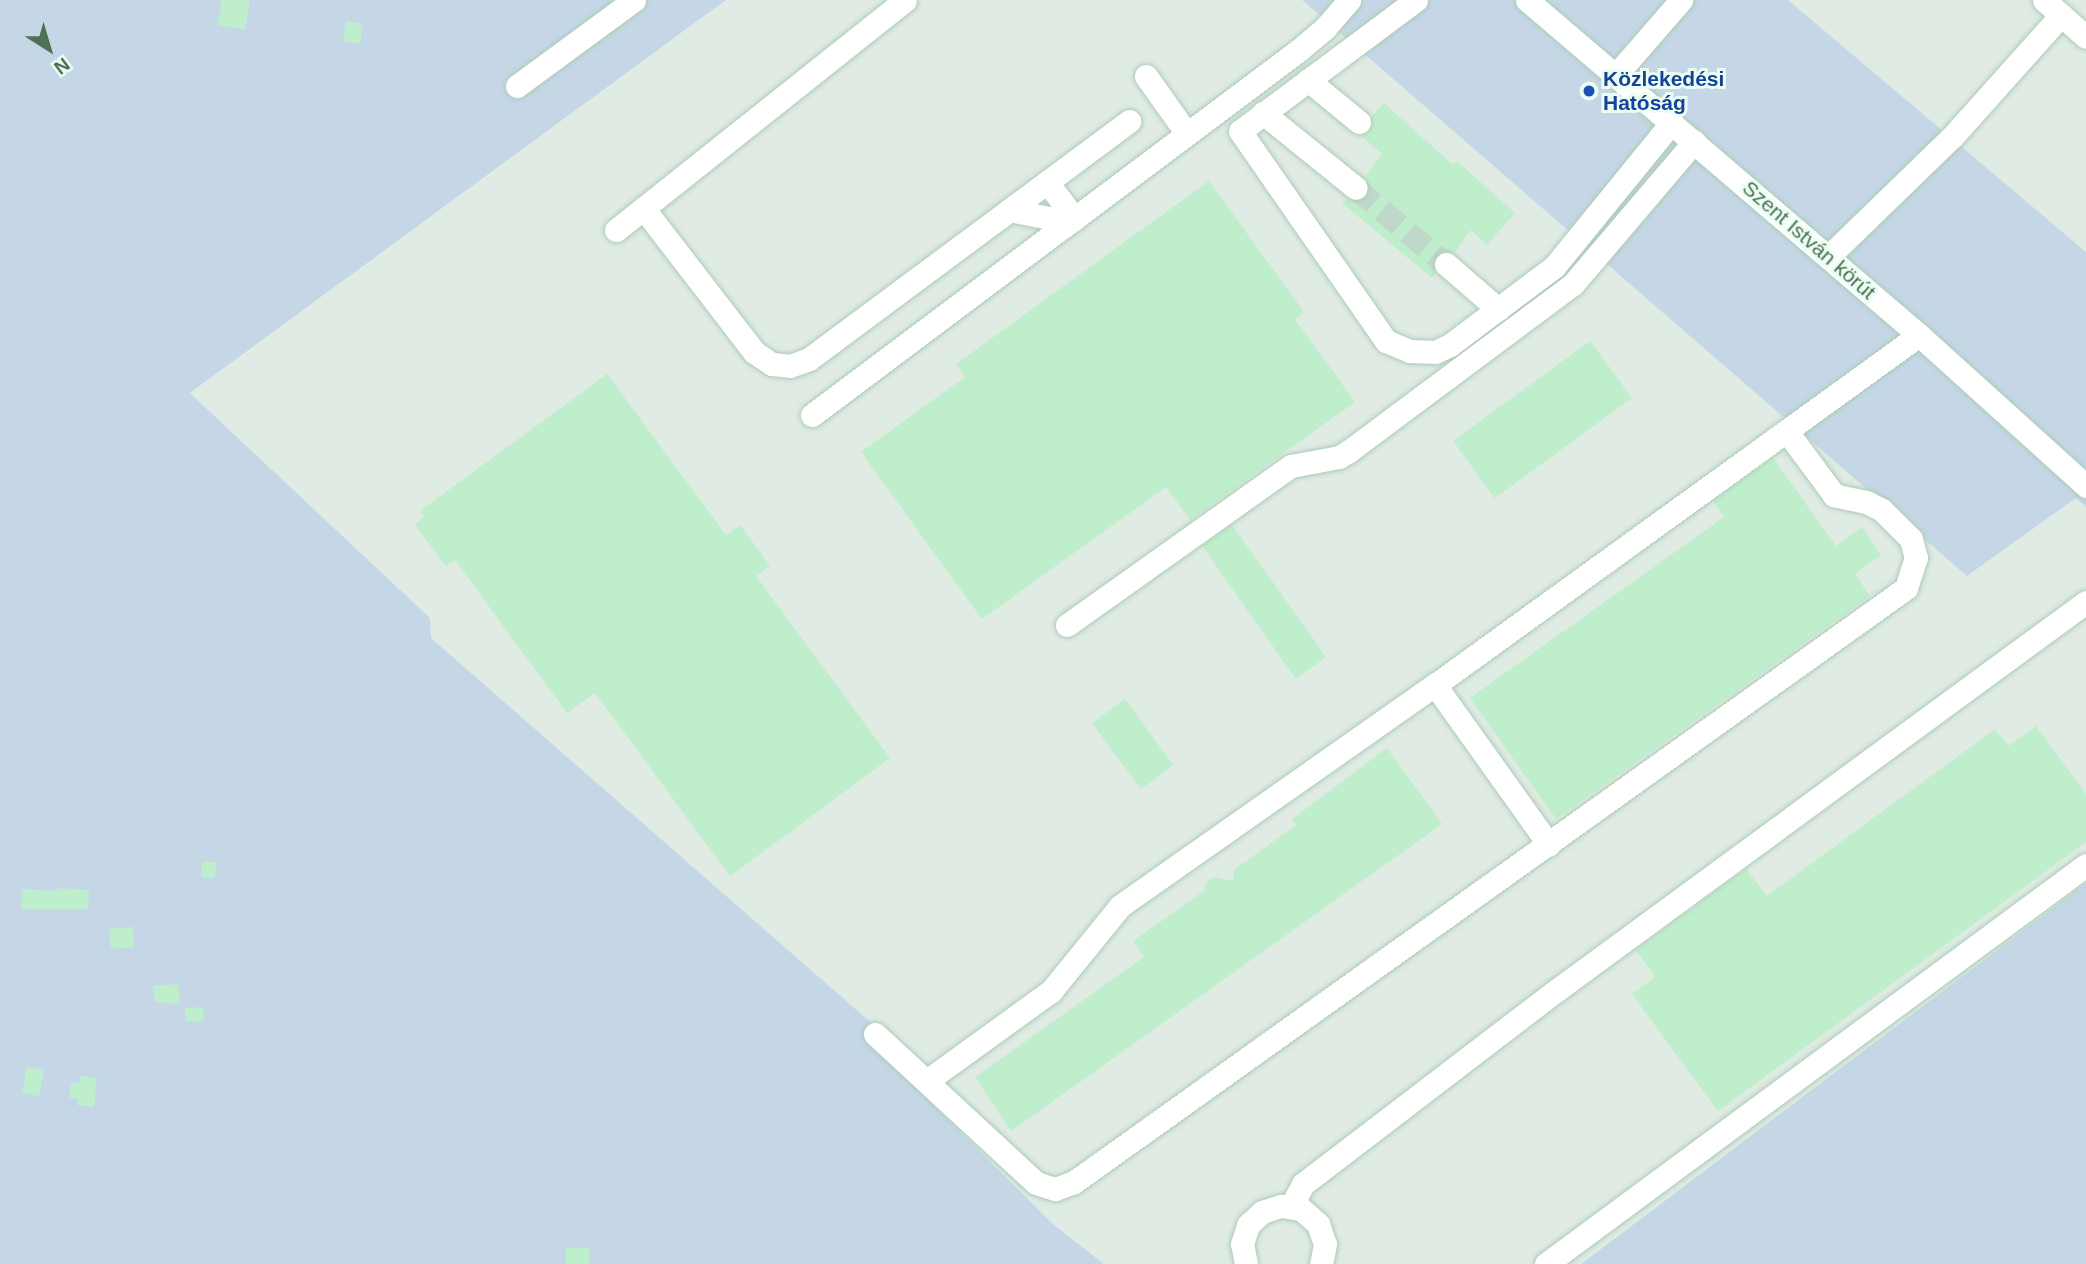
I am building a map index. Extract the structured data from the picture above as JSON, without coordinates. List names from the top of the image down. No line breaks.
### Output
{"streets":{"street":["Szent István körút"]},"places":["Közlekedési Hatóság"],"north":"bottom right"}
